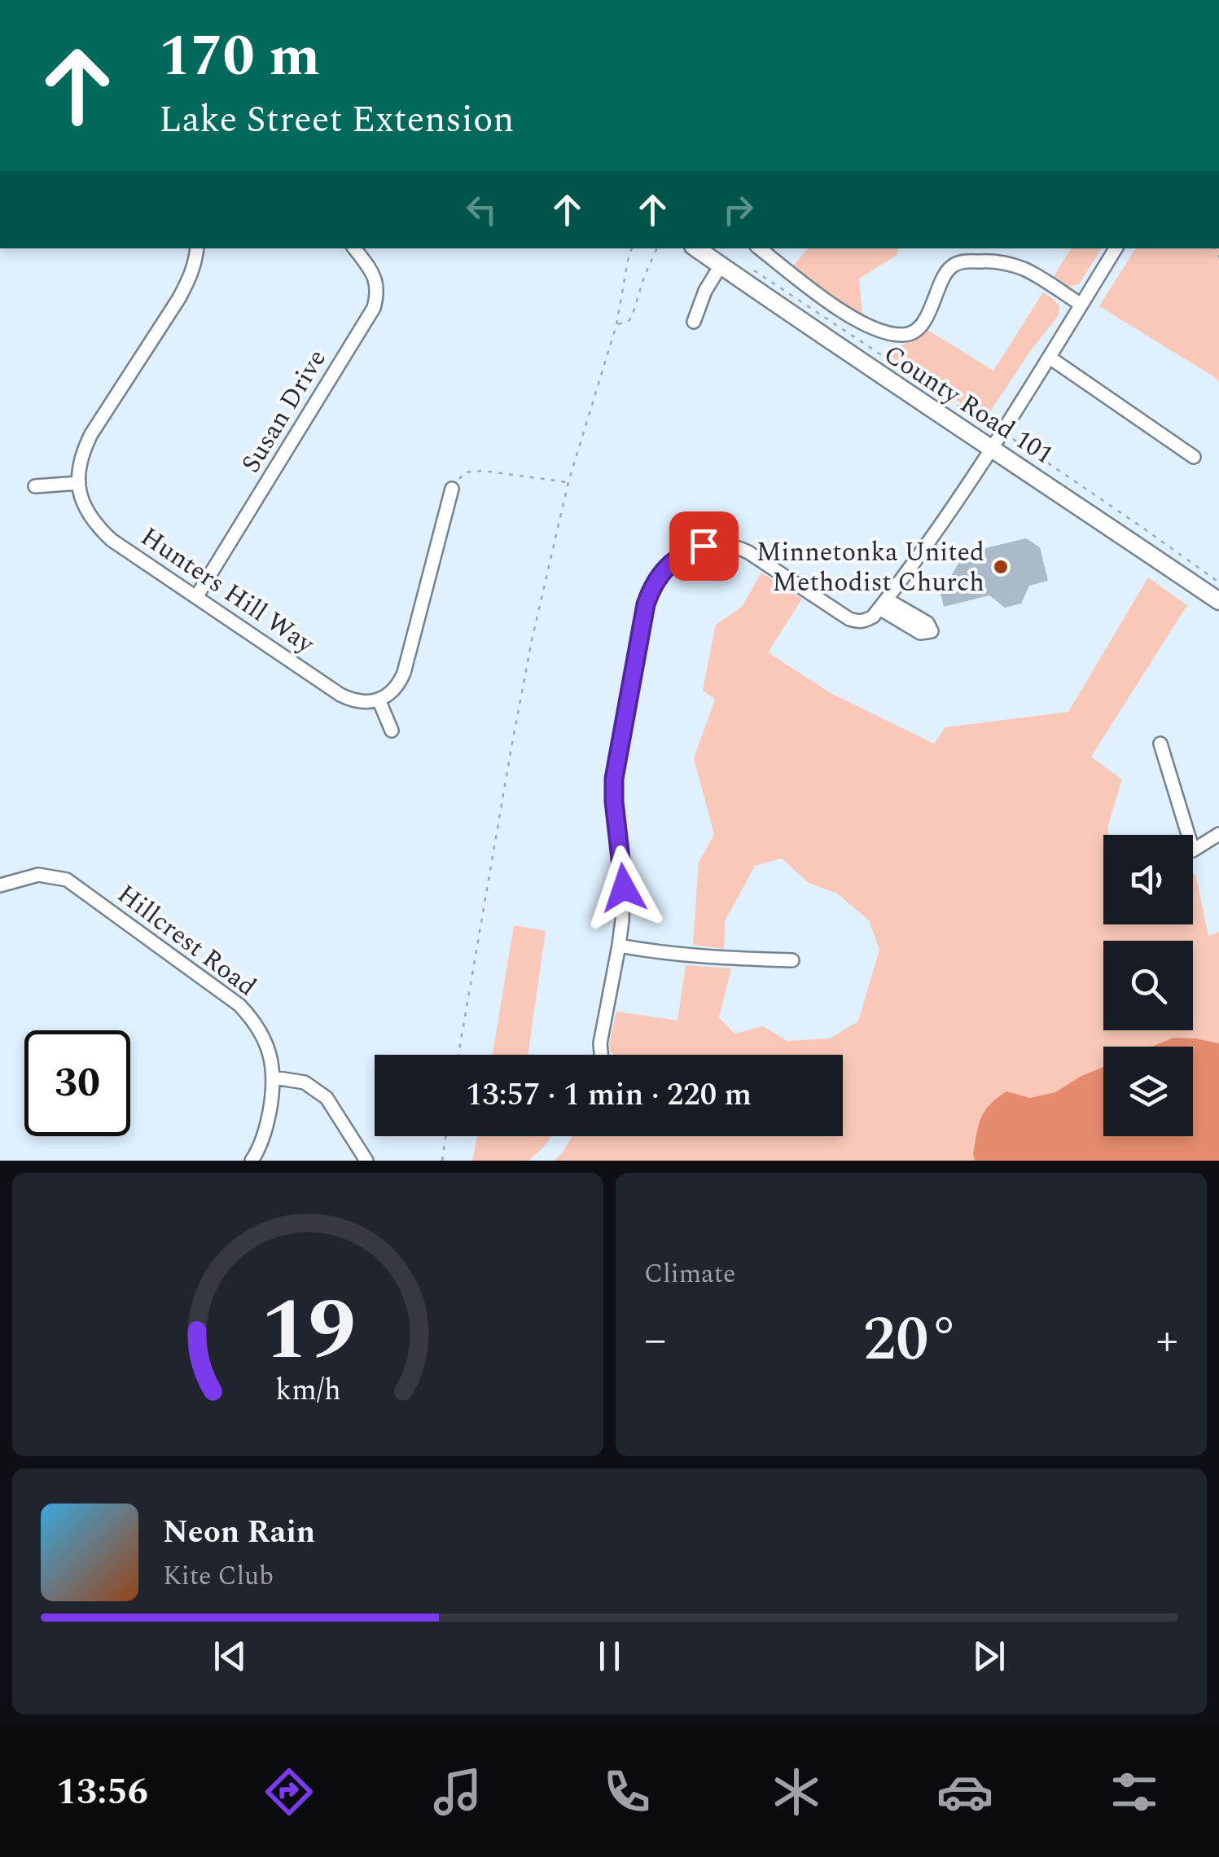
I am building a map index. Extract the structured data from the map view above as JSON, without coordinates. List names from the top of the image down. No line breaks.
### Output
{"streets":{"main road":["County Road 101"],"street":["Susan Drive","Hunters Hill Way","Hillcrest Road"]},"crossings":[["Susan Drive","Hunters Hill Way"]],"places":["Minnetonka United Methodist Church"],"page":{"turn":["170 m","Lake Street Extension"],"limit":"30","trip":"13:57 · 1 min · 220 m","tile":"Climate","heat":["−","20°","+"],"song":["Neon Rain","Kite Club"],"tabs":"13:56","gauge":["19","km/h"]}}
